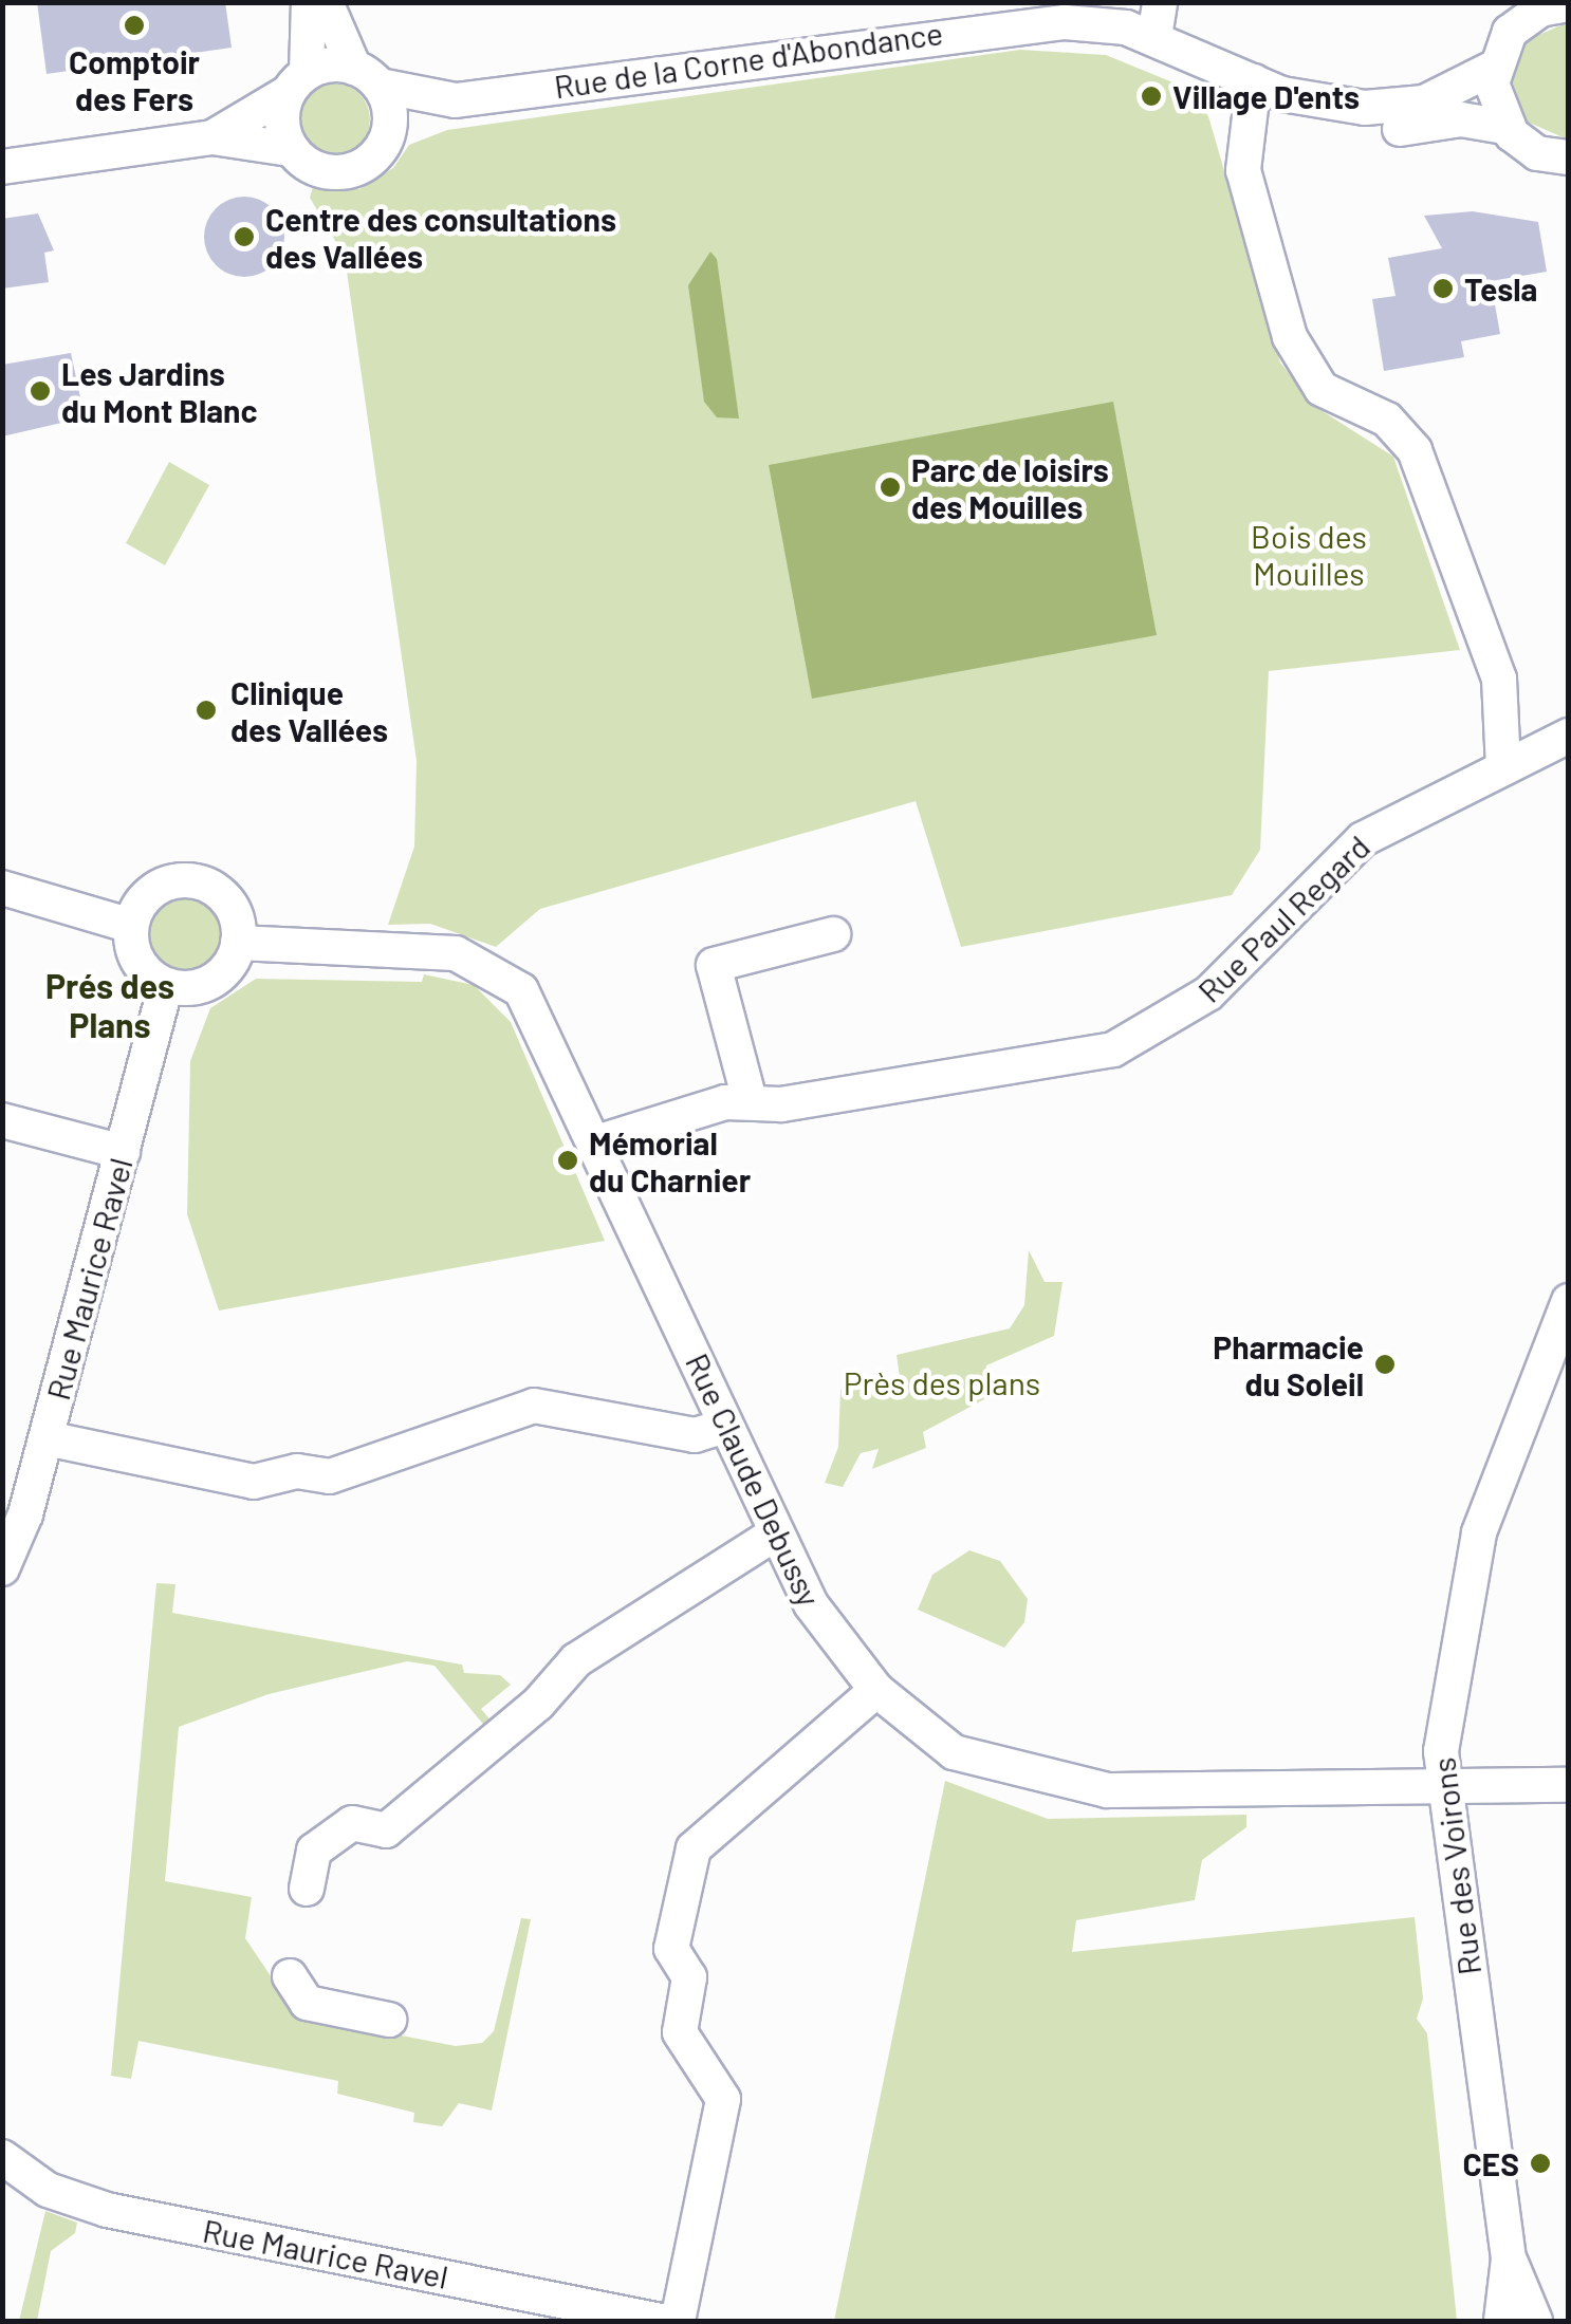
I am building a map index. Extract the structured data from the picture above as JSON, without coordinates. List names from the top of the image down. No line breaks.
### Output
{"streets":{"street":["Rue de la Corne d'Abondance","Rue Paul Regard","Rue Maurice Ravel","Rue Claude Debussy","Rue des Voirons"]},"crossings":[["Rue Paul Regard","Rue Claude Debussy"],["Rue Maurice Ravel","Rue Claude Debussy"],["Rue Claude Debussy","Rue des Voirons"]],"districts":["Prés des Plans"],"parks":["Bois des Mouilles","Près des plans"],"places":["Comptoir des Fers","Village D'ents","Centre des consultations des Vallées","Tesla","Les Jardins du Mont Blanc","Parc de loisirs des Mouilles","Clinique des Vallées","Mémorial du Charnier","Pharmacie du Soleil","CES"]}
